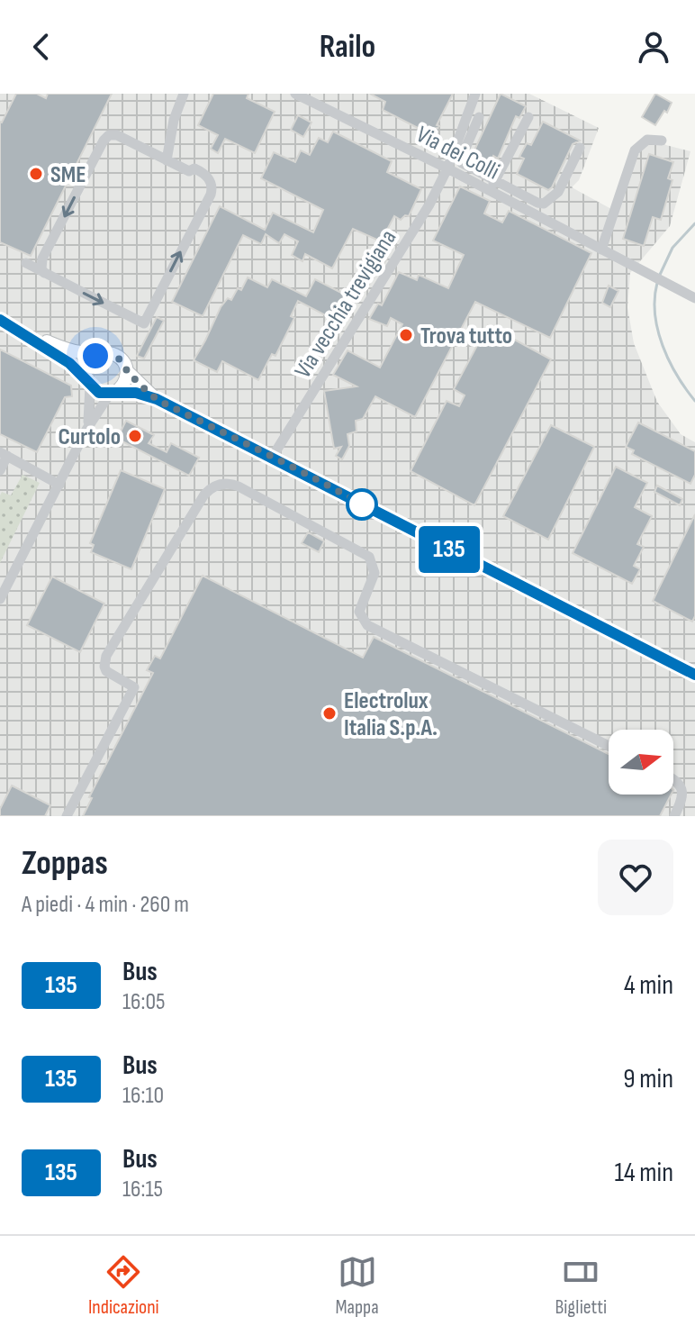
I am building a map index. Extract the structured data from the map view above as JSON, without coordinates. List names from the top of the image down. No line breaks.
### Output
{"streets":{"street":["Via dei Colli","Via vecchia trevigiana"]},"crossings":[["Via dei Colli","Via vecchia trevigiana"]],"places":["SME","Trova tutto","Curtolo","Electrolux Italia S.p.A."],"lines":["bus line 135"],"north":"right","page":{"header":"Railo","on_map":"135","heading":["Zoppas","A piedi · 4 min · 260 m"],"list":[{"mark":"135","name":"Bus","note":"16:05","value":"4 min"},{"mark":"135","name":"Bus","note":"16:10","value":"9 min"},{"mark":"135","name":"Bus","note":"16:15","value":"14 min"}],"tabs":["Indicazioni","Mappa","Biglietti"]}}
